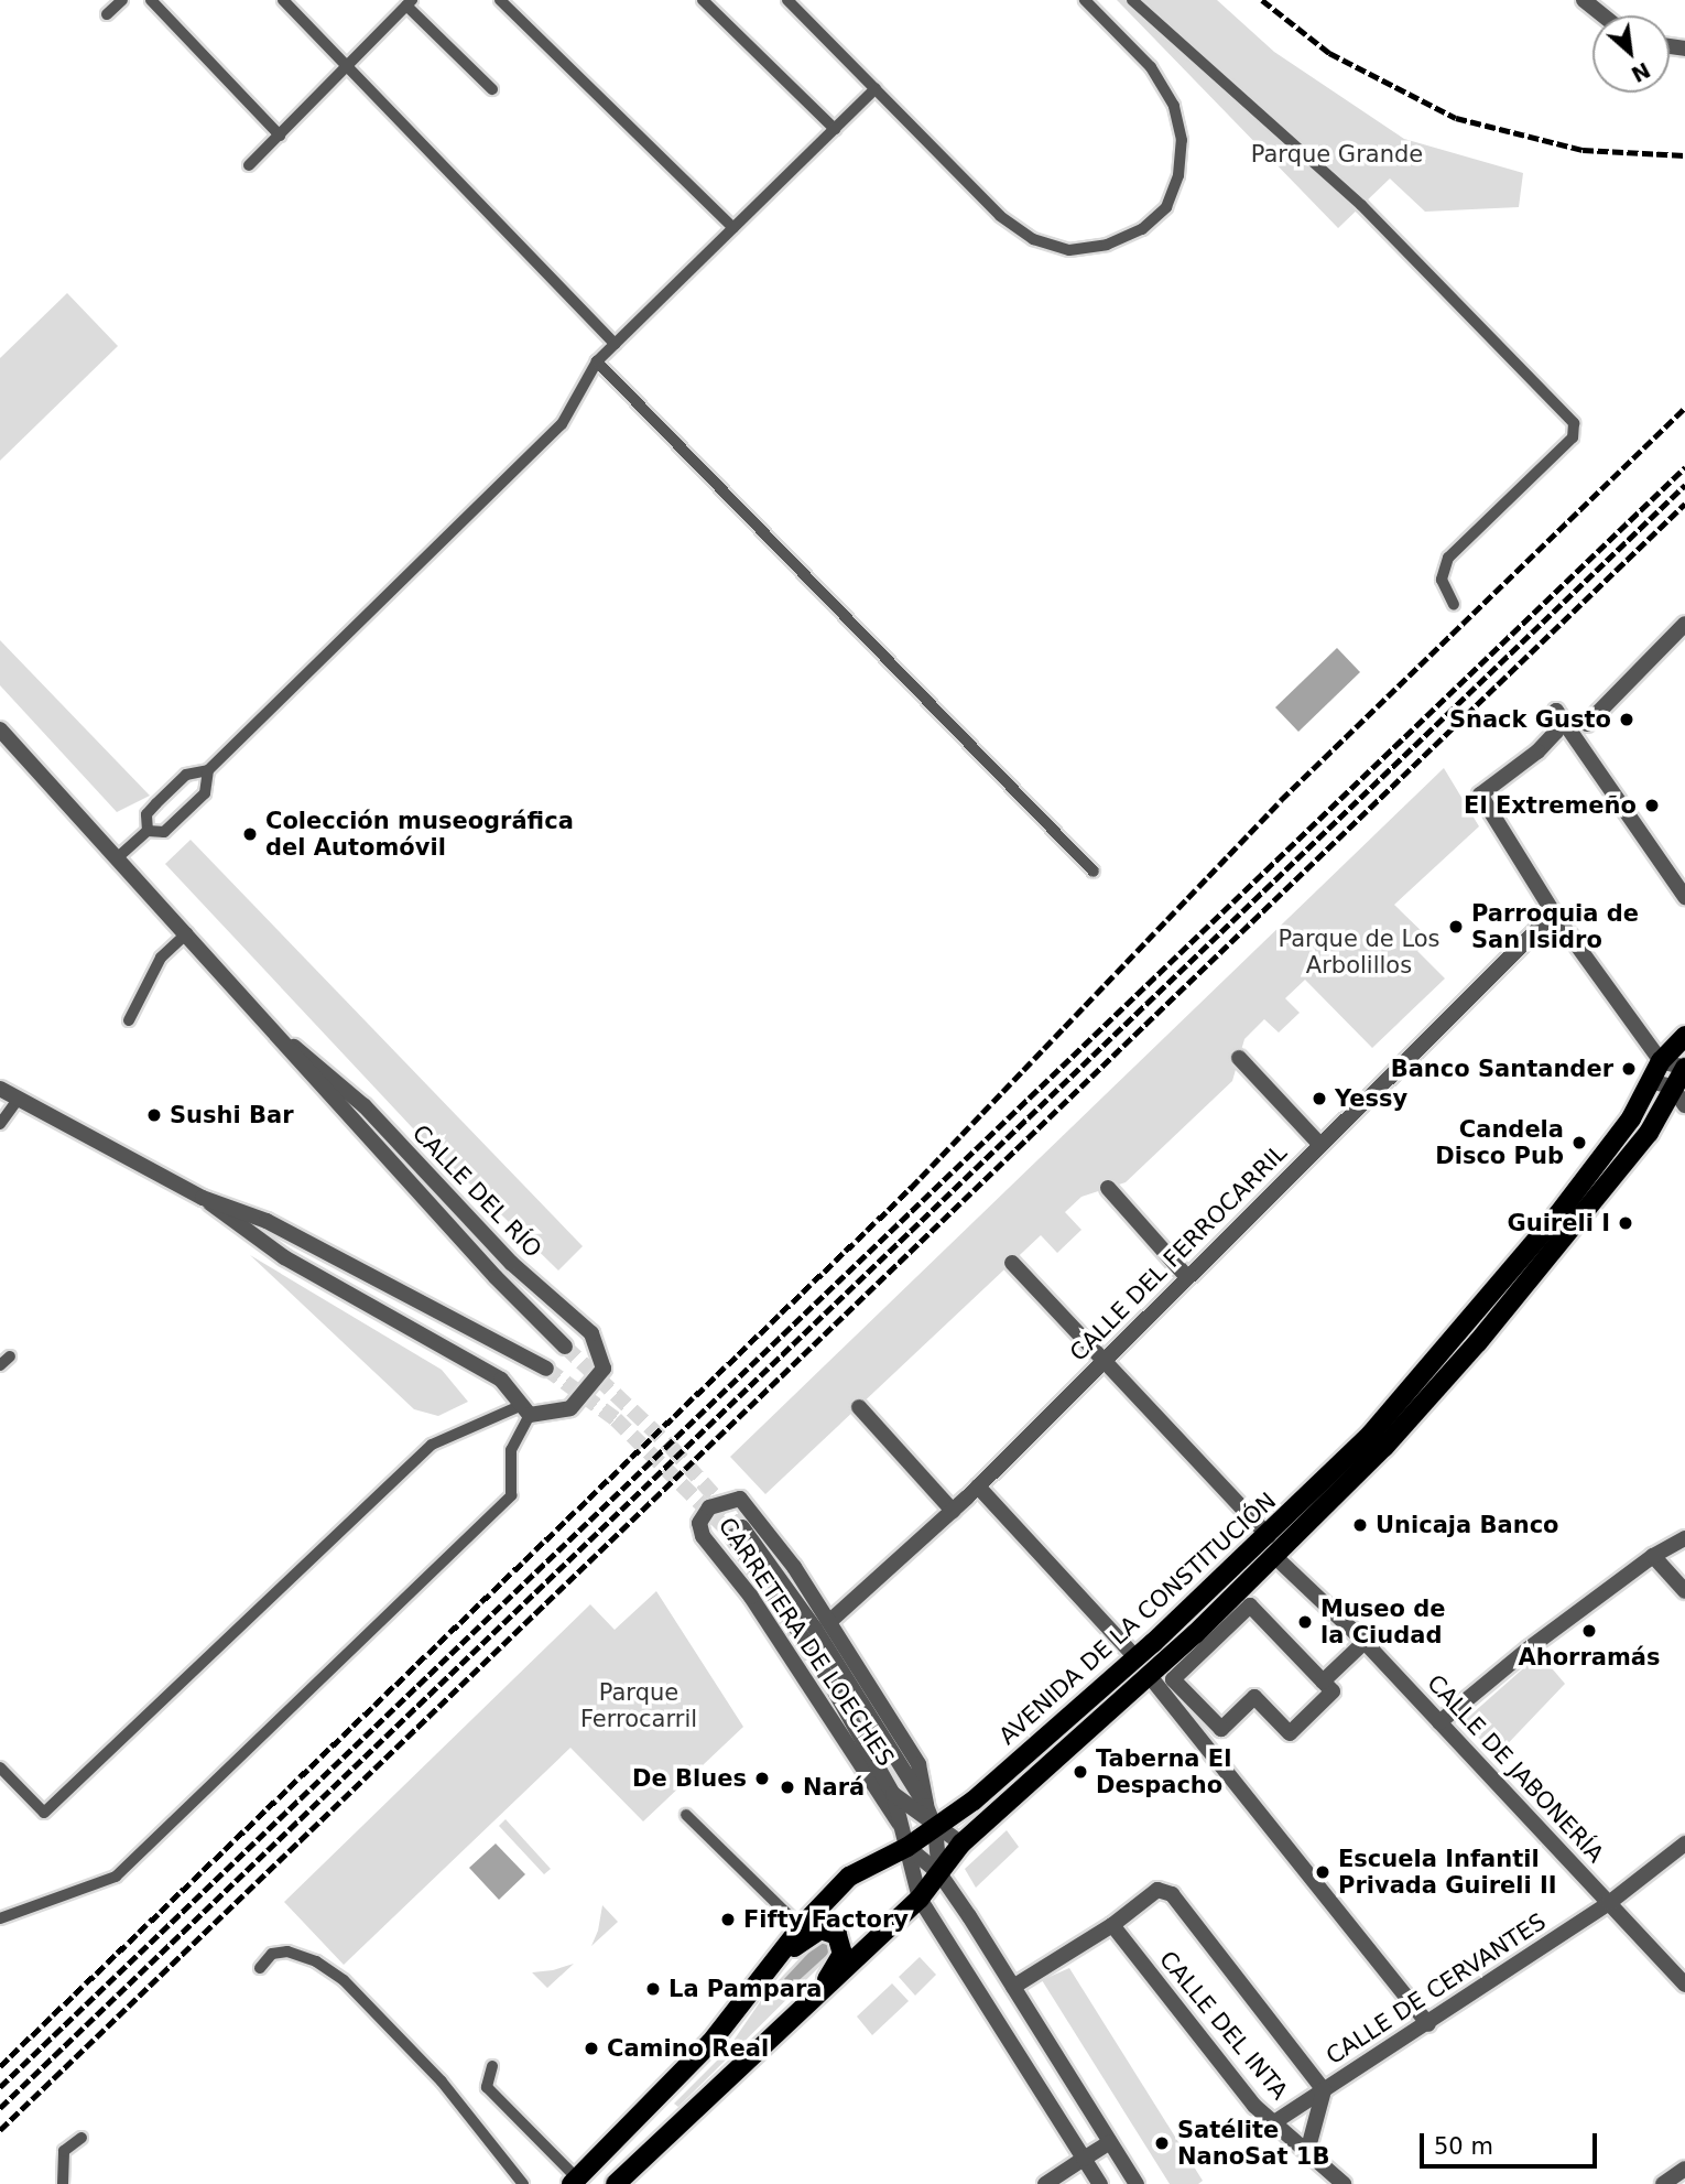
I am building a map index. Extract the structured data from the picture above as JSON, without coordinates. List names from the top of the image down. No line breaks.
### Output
{"streets":{"main road":["AVENIDA DE LA CONSTITUCIÓN"],"street":["CALLE DEL RÍO","CALLE DEL FERROCARRIL","CARRETERA DE LOECHES","CALLE DE JABONERÍA","CALLE DE CERVANTES","CALLE DEL INTA"]},"crossings":[["CALLE DEL FERROCARRIL","CARRETERA DE LOECHES"],["AVENIDA DE LA CONSTITUCIÓN","CARRETERA DE LOECHES"],["AVENIDA DE LA CONSTITUCIÓN","CALLE DE JABONERÍA"],["CALLE DE JABONERÍA","CALLE DE CERVANTES"],["CALLE DE CERVANTES","CALLE DEL INTA"]],"parks":["Parque Grande","Parque de Los Arbolillos","Parque Ferrocarril"],"places":["Snack Gusto","El Extremeño","Colección museográfica del Automóvil","Parroquia de San Isidro","Banco Santander","Yessy","Sushi Bar","Candela Disco Pub","Guireli I","Unicaja Banco","Museo de la Ciudad","Ahorramás","Taberna El Despacho","De Blues","Nará","Escuela Infantil Privada Guireli II","Fifty Factory","La Pampara","Camino Real","Satélite NanoSat 1B"],"scale_bar":"50 m","north":"bottom right"}
